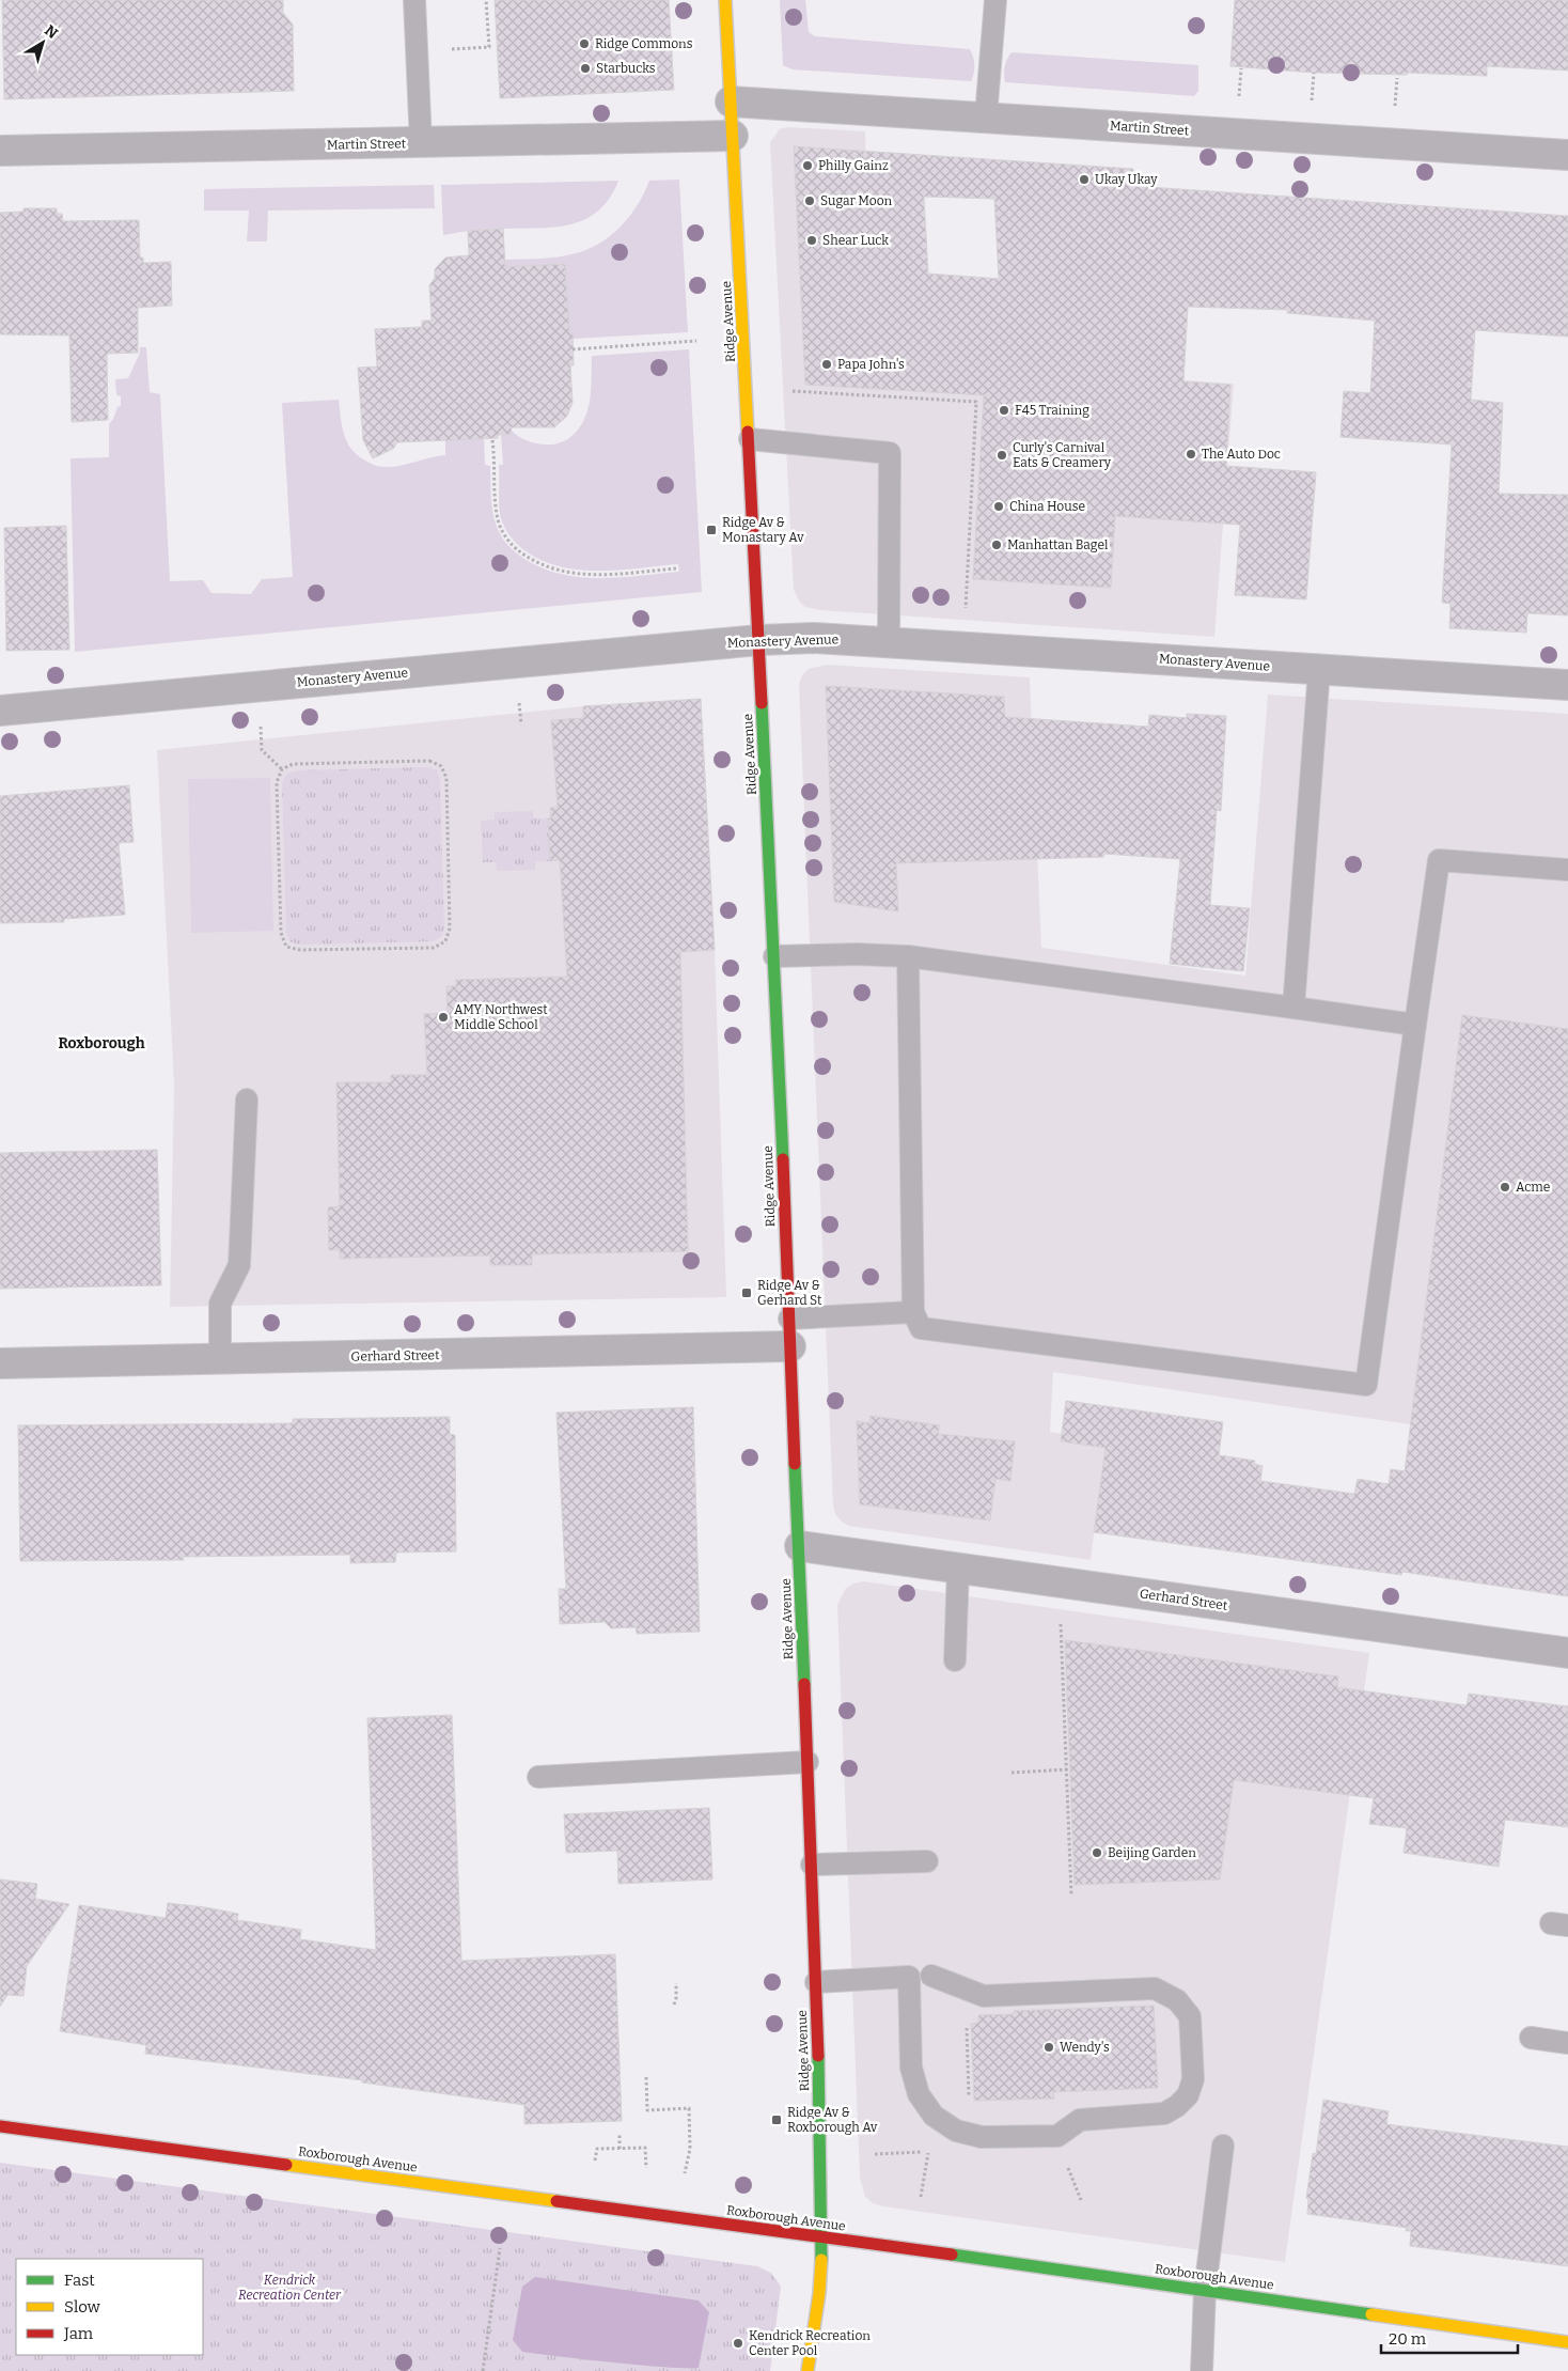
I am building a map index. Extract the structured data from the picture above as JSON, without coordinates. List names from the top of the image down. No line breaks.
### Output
{"streets":{"main road":["Ridge Avenue","Roxborough Avenue"],"street":["Martin Street","Monastery Avenue","Gerhard Street"]},"crossings":[["Martin Street","Ridge Avenue"],["Ridge Avenue","Monastery Avenue"],["Ridge Avenue","Gerhard Street"],["Ridge Avenue","Roxborough Avenue"]],"districts":["Roxborough"],"parks":["Kendrick Recreation Center"],"places":{"other":["Ridge Commons","Starbucks","Philly Gainz","Ukay Ukay","Sugar Moon","Shear Luck","Papa John's","F45 Training","The Auto Doc","Curly's Carnival Eats & Creamery","China House","Manhattan Bagel","AMY Northwest Middle School","Acme","Beijing Garden","Wendy's","Kendrick Recreation Center Pool"],"transit":["Ridge Av & Monastary Av","Ridge Av & Gerhard St","Ridge Av & Roxborough Av"]},"legend":["Fast","Slow","Jam"],"scale_bar":"20 m","north":"top right"}
